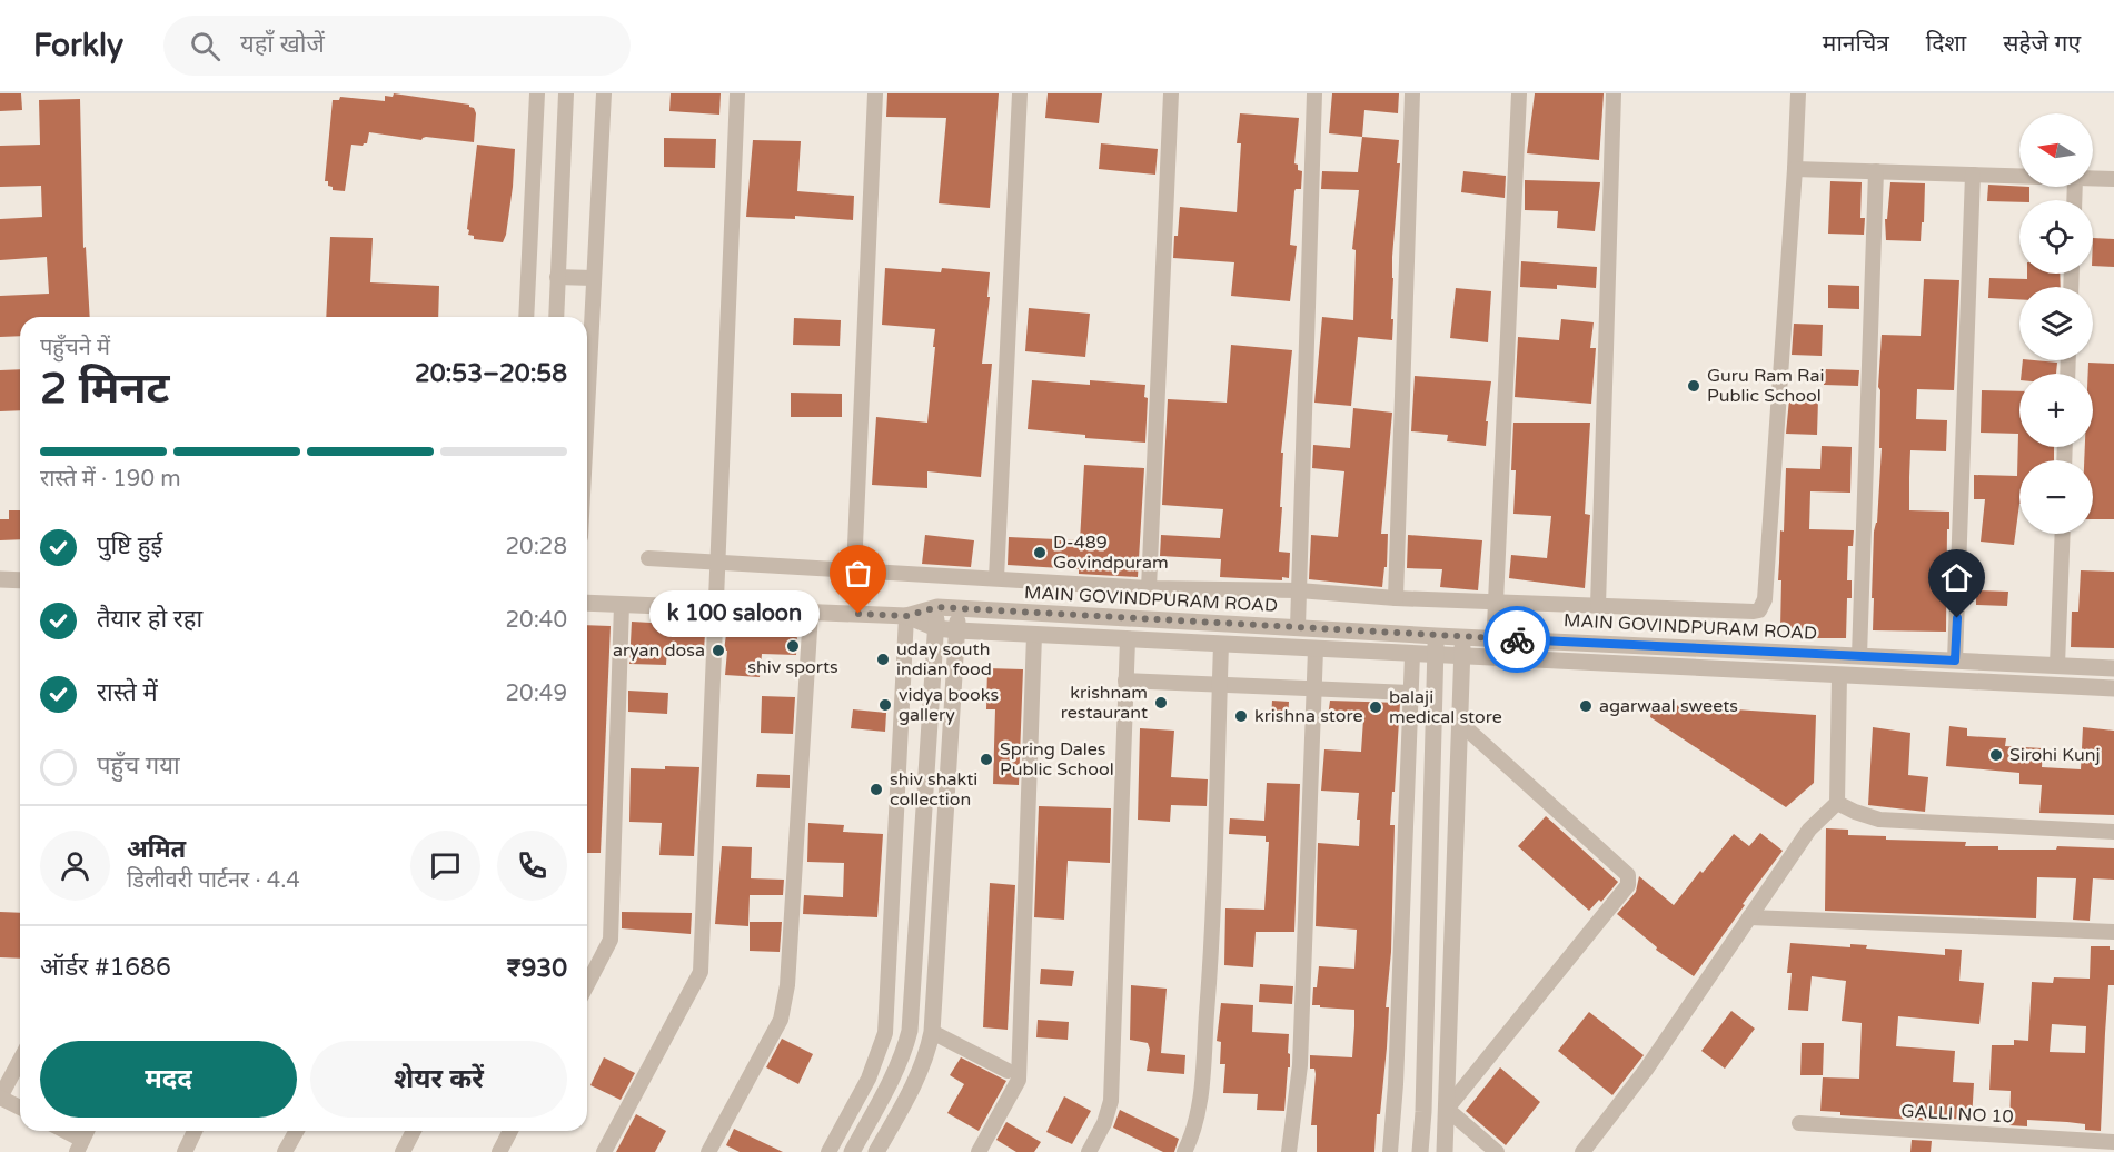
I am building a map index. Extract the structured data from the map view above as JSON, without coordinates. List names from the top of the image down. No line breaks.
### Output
{"streets":{"street":["MAIN GOVINDPURAM ROAD","GALLI NO 10"]},"places":["Guru Ram Rai Public School","D-489 Govindpuram","k 100 saloon","shiv sports","aryan dosa","uday south indian food","krishnam restaurant","vidya books gallery","agarwaal sweets","balaji medical store","krishna store","Sirohi Kunj","Spring Dales Public School","shiv shakti collection"],"north":"left","page":{"header":"Forkly","search":"यहाँ खोजें","nav":["मानचित्र","दिशा","सहेजे गए"],"map_buttons":["+","−"],"heading":["2 मिनट","पहुँचने में","20:53–20:58"],"panel":["अमित","डिलीवरी पार्टनर · 4.4","ऑर्डर #1686","₹930"],"bar":"रास्ते में · 190 m","list":[["पुष्टि हुई","20:28"],["तैयार हो रहा","20:40"],["रास्ते में","20:49"],"पहुँच गया"],"bubble":"k 100 saloon","buttons":["मदद","शेयर करें"]}}
